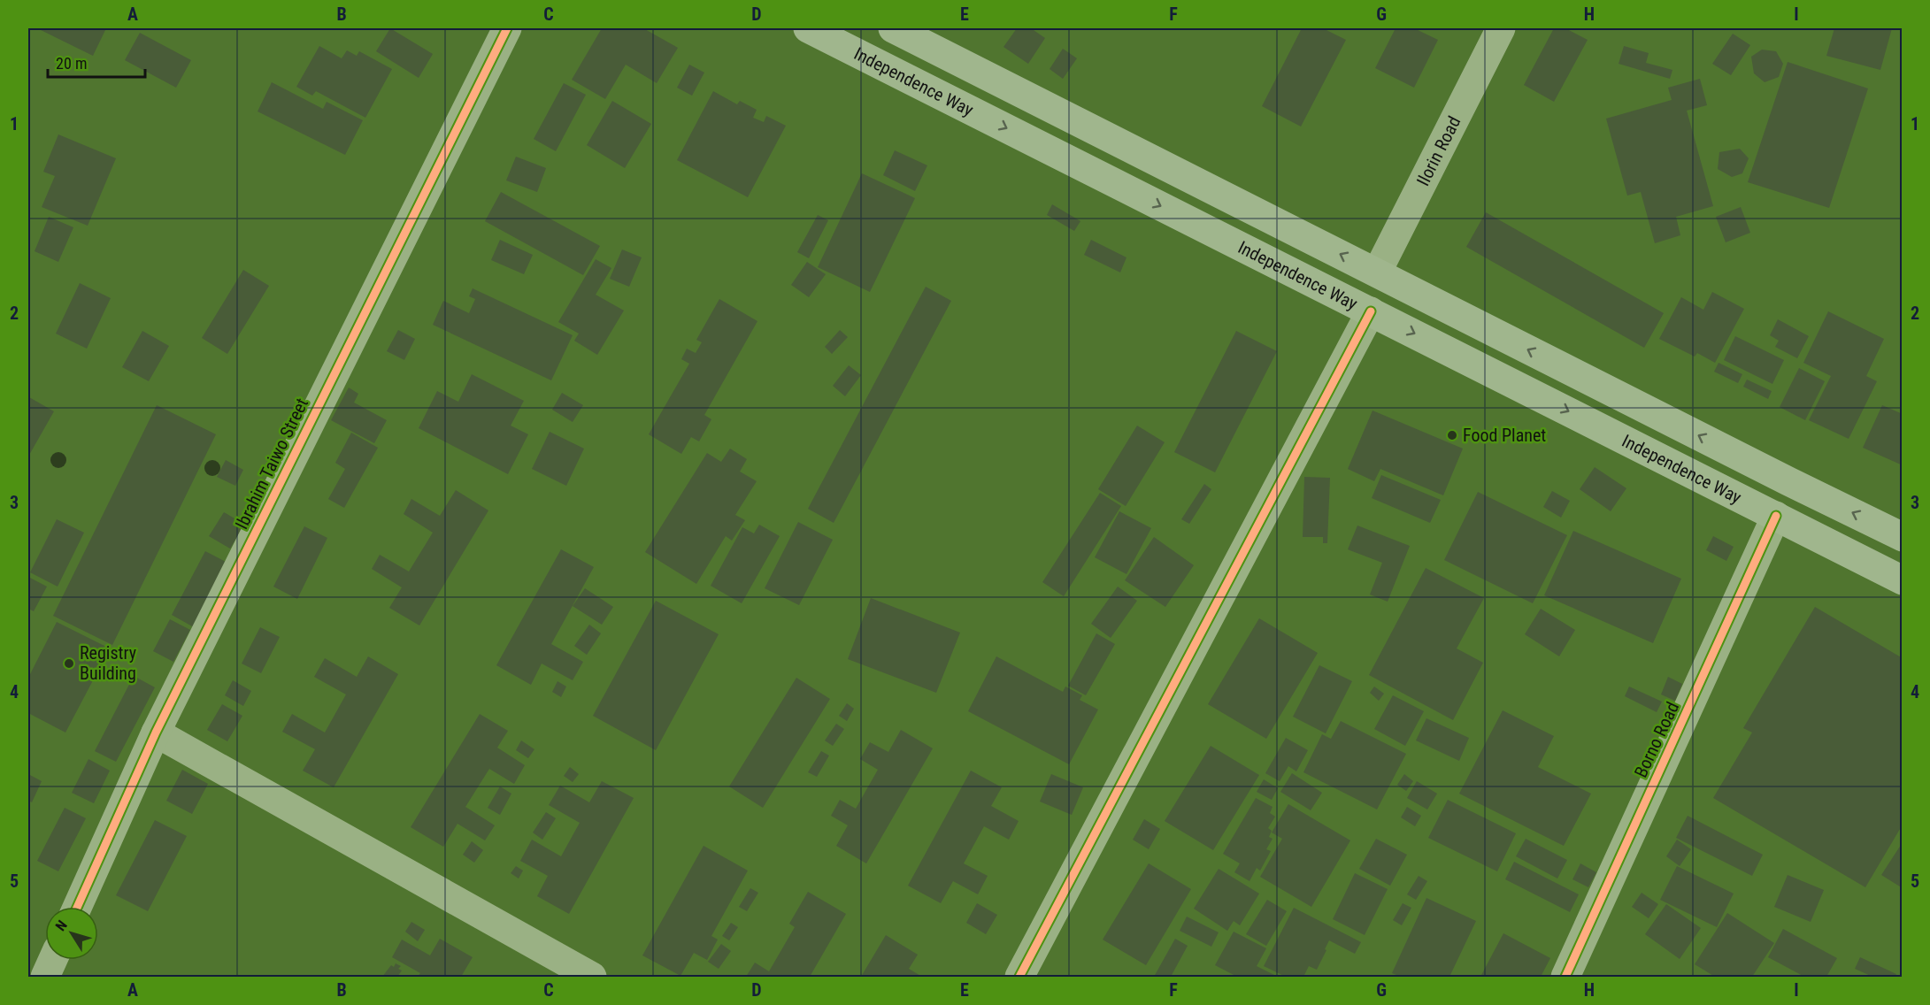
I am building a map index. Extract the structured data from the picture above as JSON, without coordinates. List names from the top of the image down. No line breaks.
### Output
{"streets":{"main road":["Independence Way"],"street":["Ilorin Road","Ibrahim Taiwo Street","Borno Road"]},"crossings":[["Independence Way","Borno Road"]],"places":["Food Planet","Registry Building"],"scale_bar":"20 m","north":"top left","grid":{"columns":["A","B","C","D","E","F","G","H","I"],"rows":["1","2","3","4","5"]}}
